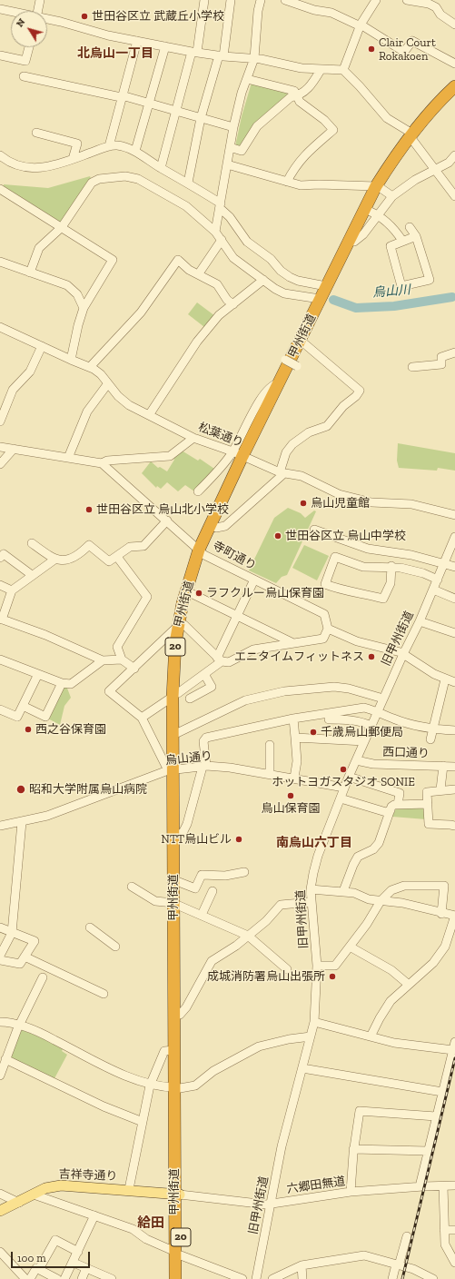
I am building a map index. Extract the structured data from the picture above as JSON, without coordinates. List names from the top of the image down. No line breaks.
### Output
{"streets":{"highway":["甲州街道","20"],"main road":["吉祥寺通り"],"street":["松葉通り","寺町通り","旧甲州街道","西口通り","烏山通り","六郷田無道"]},"crossings":[["甲州街道","松葉通り"],["甲州街道","寺町通り"],["甲州街道","烏山通り"],["甲州街道","吉祥寺通り"],["甲州街道","六郷田無道"],["旧甲州街道","西口通り"],["旧甲州街道","烏山通り"],["旧甲州街道","六郷田無道"],["吉祥寺通り","六郷田無道"]],"districts":["北烏山一丁目","南烏山六丁目","給田"],"water":["烏山川"],"places":["世田谷区立 武蔵丘小学校","Clair Court Rokakoen","烏山児童館","世田谷区立 烏山北小学校","世田谷区立 烏山中学校","ラフクルー烏山保育園","エニタイムフィットネス","西之谷保育園","千歳烏山郵便局","ホットヨガスタジオ SONIE","昭和大学附属烏山病院","鳥山保育園","NTT烏山ビル","成城消防署烏山出張所"],"scale_bar":"100 m","north":"top left"}
